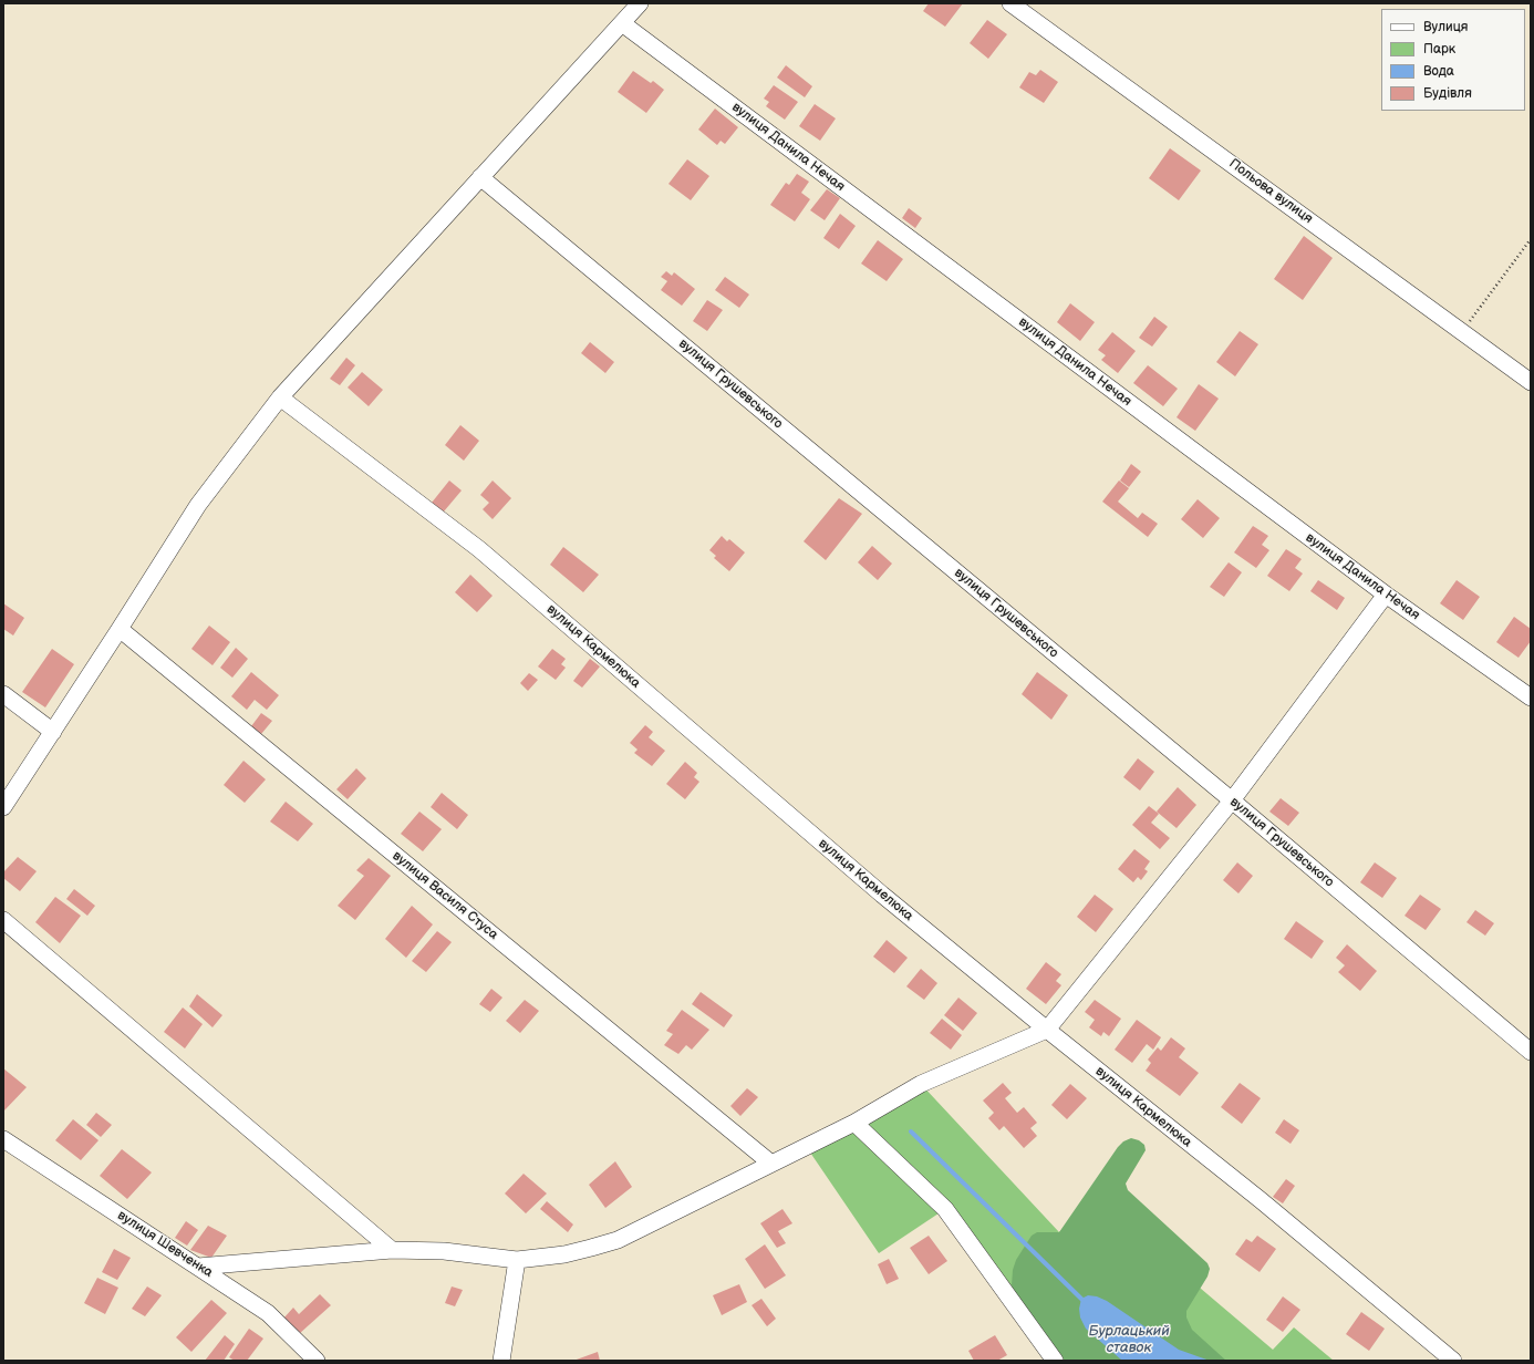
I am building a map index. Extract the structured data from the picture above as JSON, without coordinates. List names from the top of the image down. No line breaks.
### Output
{"streets":{"street":["вулиця Данила Нечая","Польова вулиця","вулиця Грушевського","вулиця Кармелюка","вулиця Василя Стуса","вулиця Шевченка"]},"water":["Бурлацький ставок"],"legend":["Вулиця","Парк","Вода","Будівля"]}
